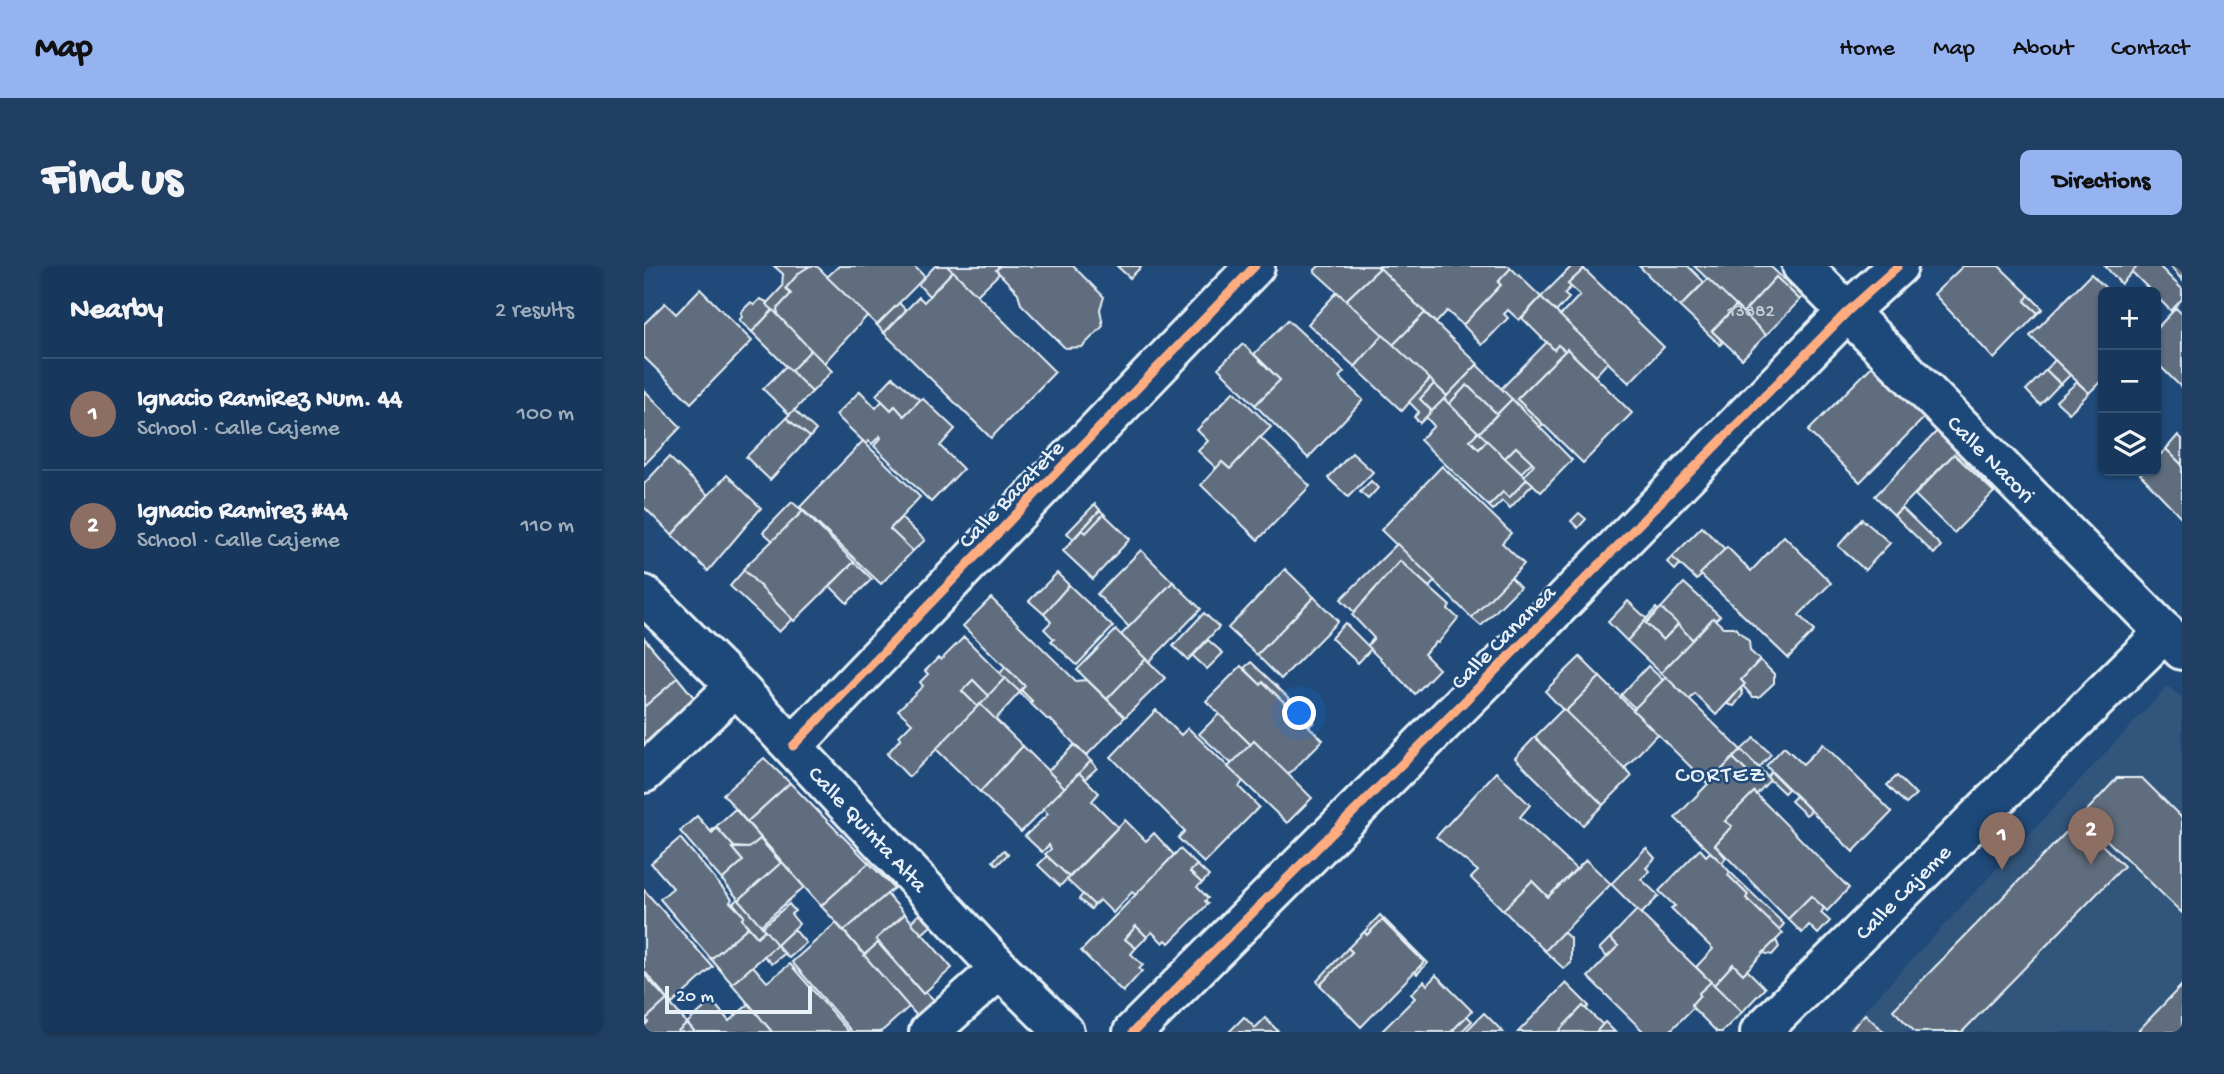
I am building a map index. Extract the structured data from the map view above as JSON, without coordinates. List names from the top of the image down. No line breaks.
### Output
{"streets":{"street":["Calle Nacori","Calle Bacatete","Calle Cananea","Calle Quinta Alta","Calle Cajeme"]},"crossings":[["Calle Nacori","Calle Cananea"],["Calle Nacori","Calle Cajeme"],["Calle Bacatete","Calle Quinta Alta"]],"districts":["CORTEZ"],"house_numbers":["13882"],"scale_bar":"20 m","page":{"header":"Map","nav":["Home","Map","About","Contact"],"buttons":"Directions","title":"Find us","heading":["Nearby","2 results"],"map_buttons":["+","−"],"list":[{"mark":"1","name":"Ignacio RamiRez Num. 44","note":"School · Calle Cajeme","value":"100 m"},{"mark":"2","name":"Ignacio Ramirez #44","note":"School · Calle Cajeme","value":"110 m"}],"pins":["2","1"],"scale":"20 m"}}
